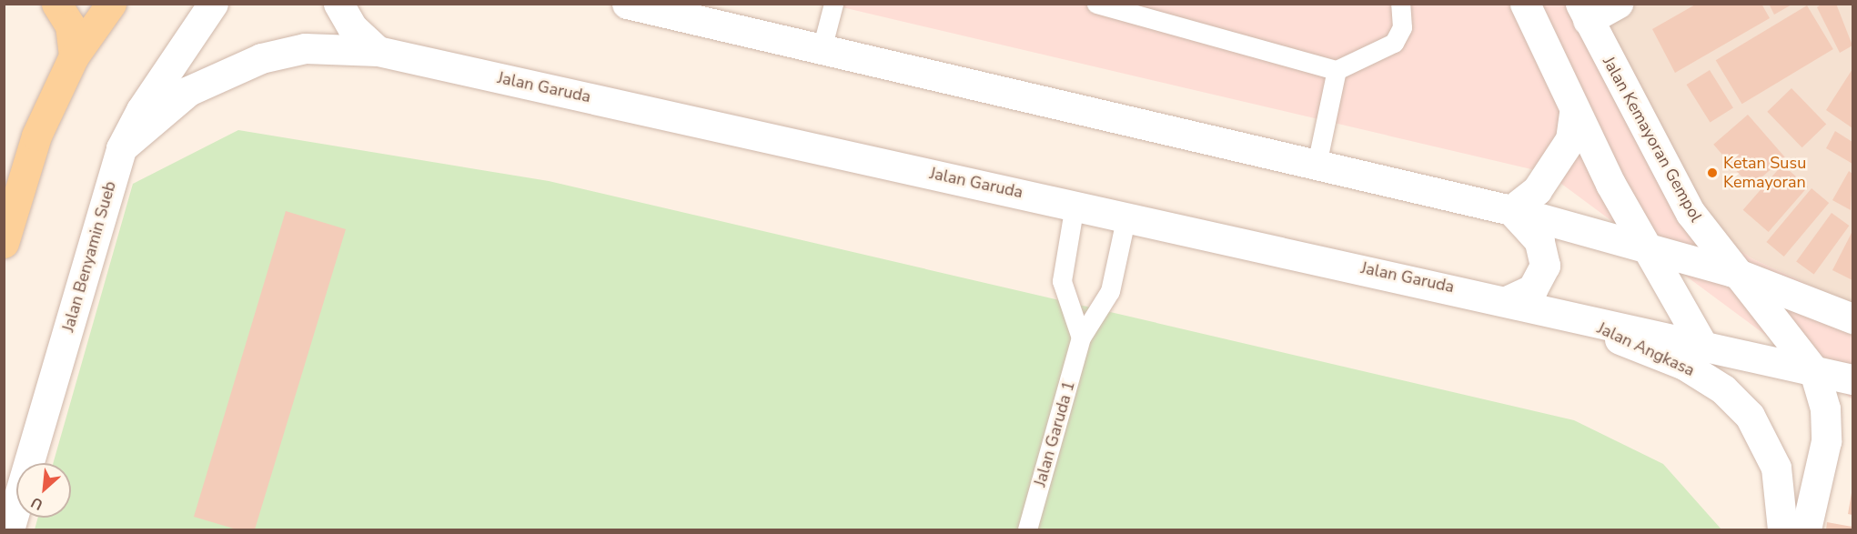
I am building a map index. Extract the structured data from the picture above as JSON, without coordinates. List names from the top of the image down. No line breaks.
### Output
{"streets":{"main road":["Jalan Garuda","Jalan Kemayoran Gempol","Jalan Benyamin Sueb","Jalan Angkasa"],"lane":["Jalan Garuda 1"]},"crossings":[["Jalan Garuda","Jalan Kemayoran Gempol"],["Jalan Garuda","Jalan Benyamin Sueb"],["Jalan Garuda","Jalan Angkasa"],["Jalan Garuda","Jalan Garuda 1"]],"places":["Ketan Susu Kemayoran"],"north":"bottom left"}
